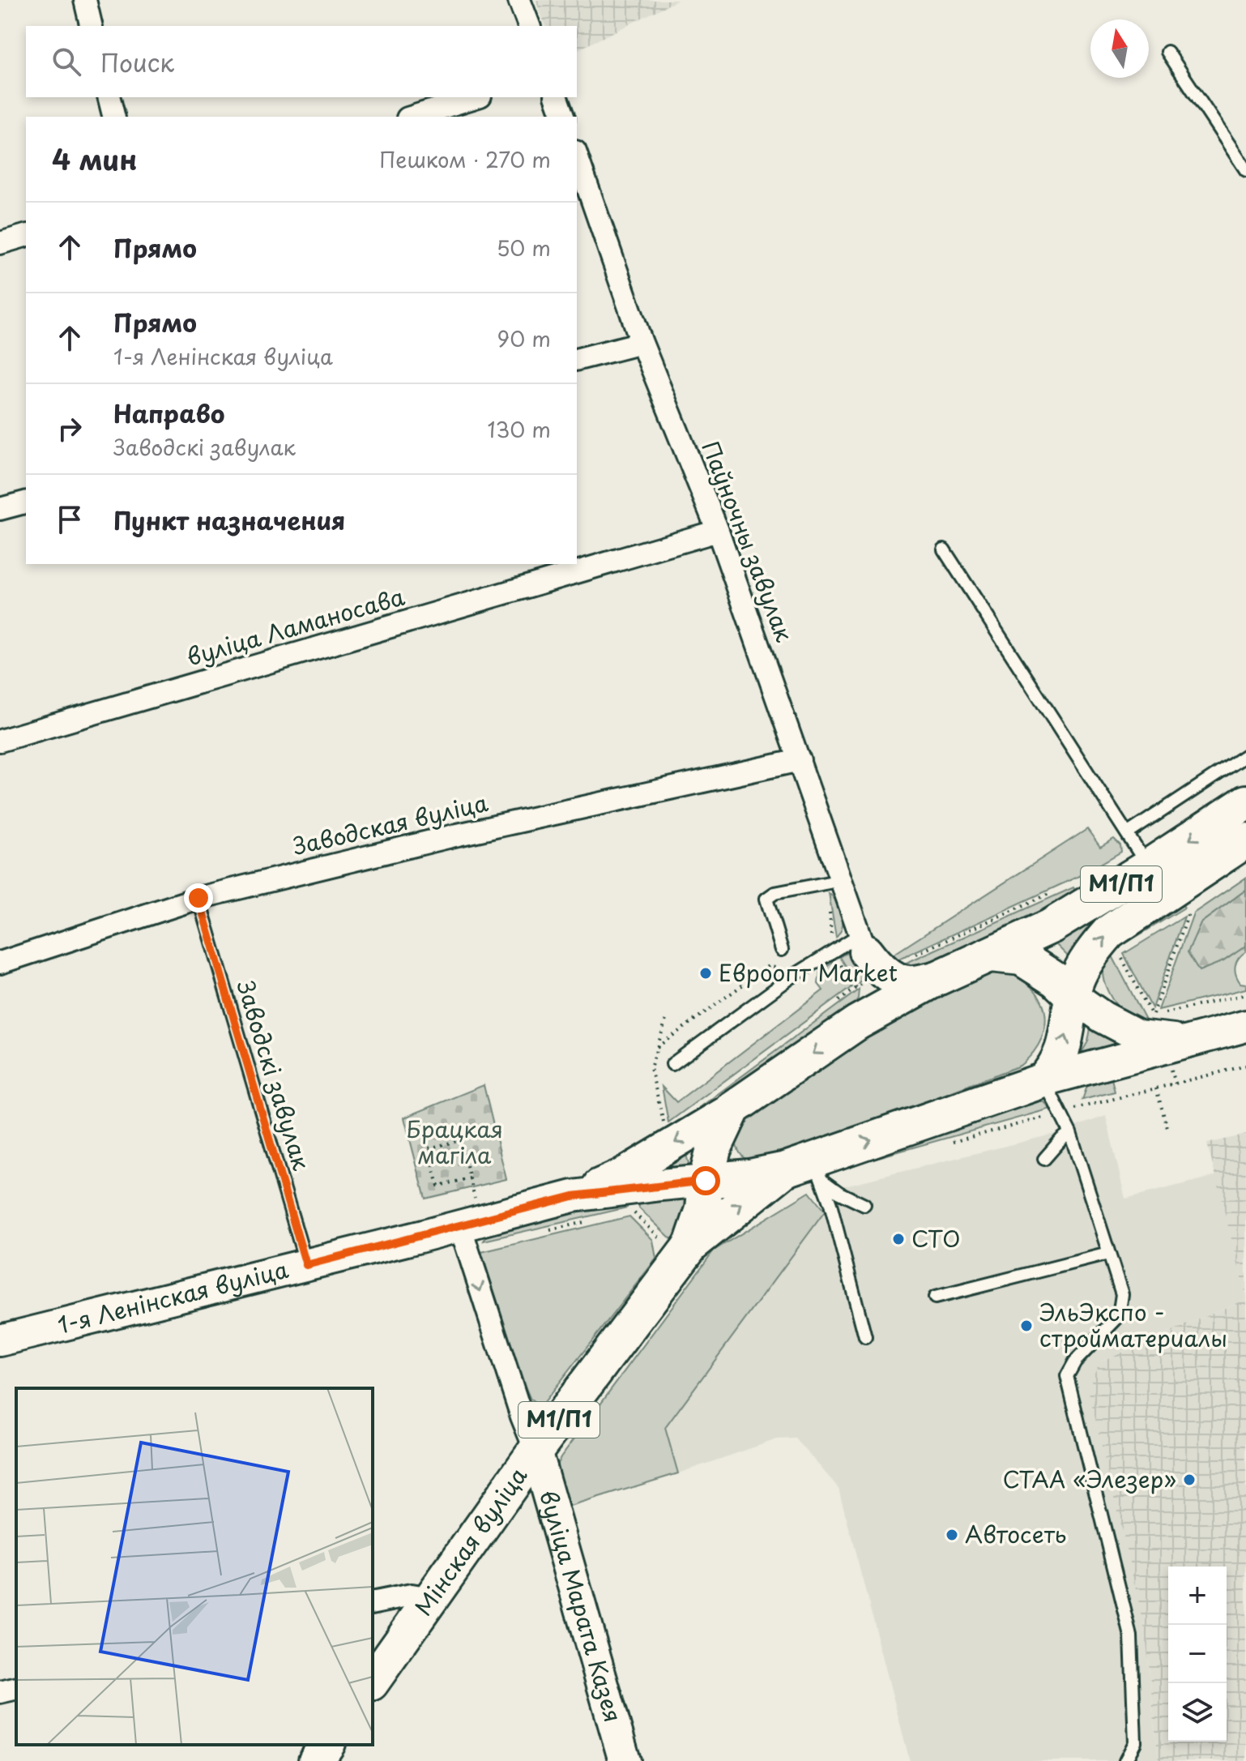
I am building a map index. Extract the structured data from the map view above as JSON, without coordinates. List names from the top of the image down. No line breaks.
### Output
{"streets":{"main road":["М1/П1","1-я Ленінская вуліца","Мінская вуліца","вуліца Марата Казея"],"street":["Паўночны завулак","вуліца Ламаносава","Заводская вуліца"],"lane":["Заводскі завулак"]},"crossings":[["Паўночны завулак","вуліца Ламаносава"],["Паўночны завулак","Заводская вуліца"],["Заводская вуліца","Заводскі завулак"],["М1/П1","Мінская вуліца"],["Заводскі завулак","1-я Ленінская вуліца"],["Мінская вуліца","вуліца Марата Казея"]],"parks":["Брацкая магіла"],"places":["Евроопт Market","СТО","ЭльЭкспо - стройматериалы","СТАА «Элезер»","Автосеть"],"north":"top","page":{"search":"Поиск","heading":["4 мин","Пешком · 270 m"],"list":[["Прямо","50 m"],["Прямо","1-я Ленінская вуліца","90 m"],["Направо","Заводскі завулак","130 m"],"Пункт назначения"],"map_buttons":["+","−"]}}
